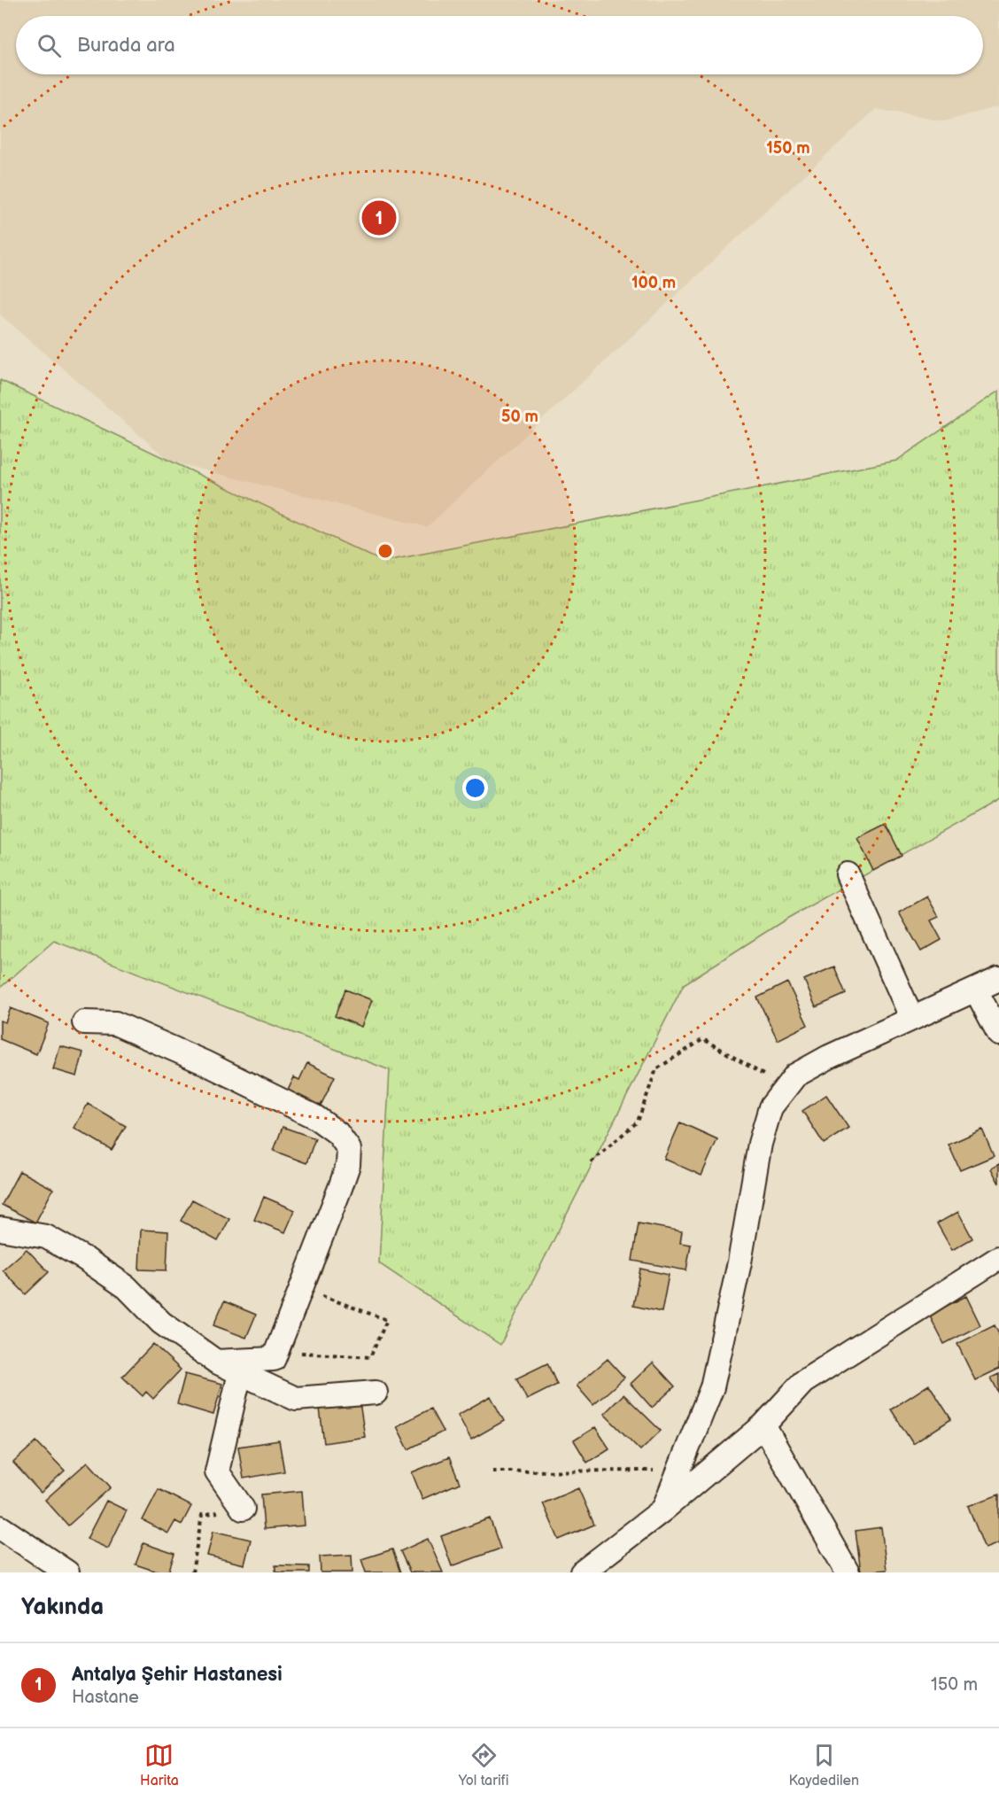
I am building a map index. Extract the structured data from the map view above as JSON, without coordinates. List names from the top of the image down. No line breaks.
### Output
{"page":{"search":"Burada ara","pins":"1","heading":"Yakında","list":[{"mark":"1","name":"Antalya Şehir Hastanesi","note":"Hastane","value":"150 m"}],"nav":["Harita","Yol tarifi","Kaydedilen"]},"rings":["150 m","100 m","50 m"]}
